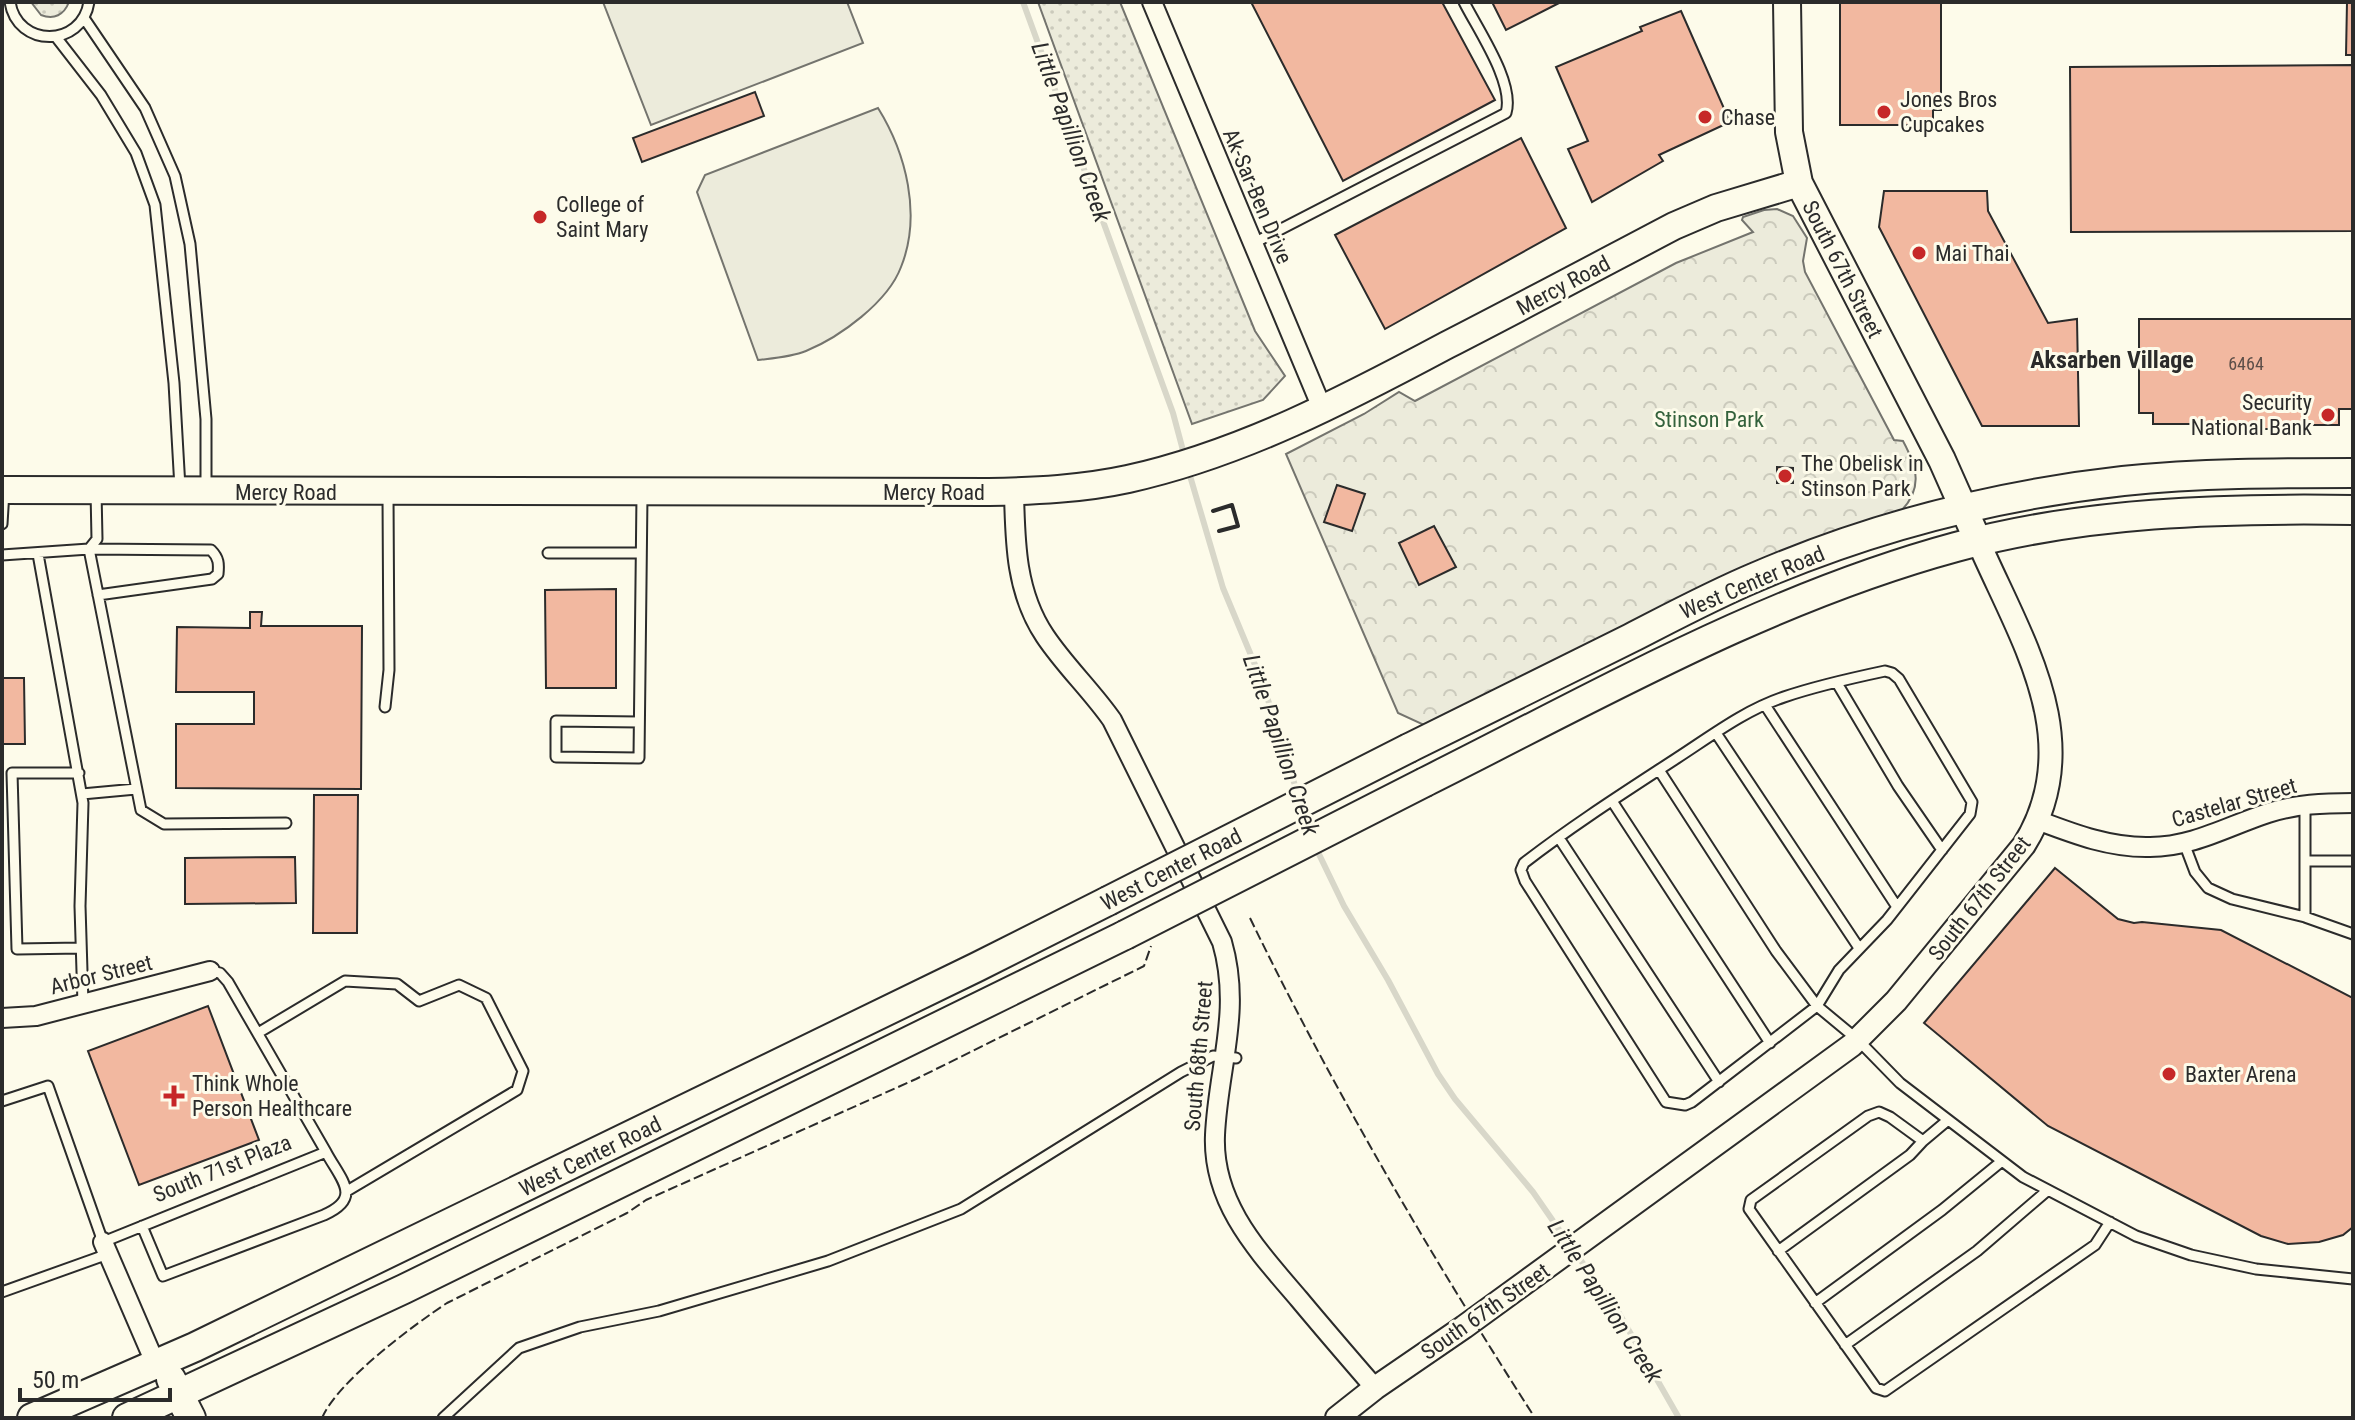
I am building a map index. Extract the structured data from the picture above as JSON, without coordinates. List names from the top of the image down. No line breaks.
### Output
{"streets":{"main road":["South 67th Street","Mercy Road","West Center Road"],"street":["Ak-Sar-Ben Drive","Castelar Street","Arbor Street","South 68th Street"],"lane":["South 71st Plaza"]},"crossings":[["Ak-Sar-Ben Drive","Mercy Road"],["South 67th Street","Mercy Road"],["South 67th Street","West Center Road"],["South 67th Street","Castelar Street"],["South 67th Street","South 68th Street"],["Mercy Road","South 68th Street"],["Arbor Street","South 71st Plaza"]],"districts":["Aksarben Village"],"water":["Little Papillion Creek"],"parks":["Stinson Park"],"places":{"other":["Jones Bros Cupcakes","Chase","College of Saint Mary","Mai Thai","Security National Bank","The Obelisk in Stinson Park","Baxter Arena"],"health":["Think Whole Person Healthcare"]},"house_numbers":["6464"],"scale_bar":"50 m"}
